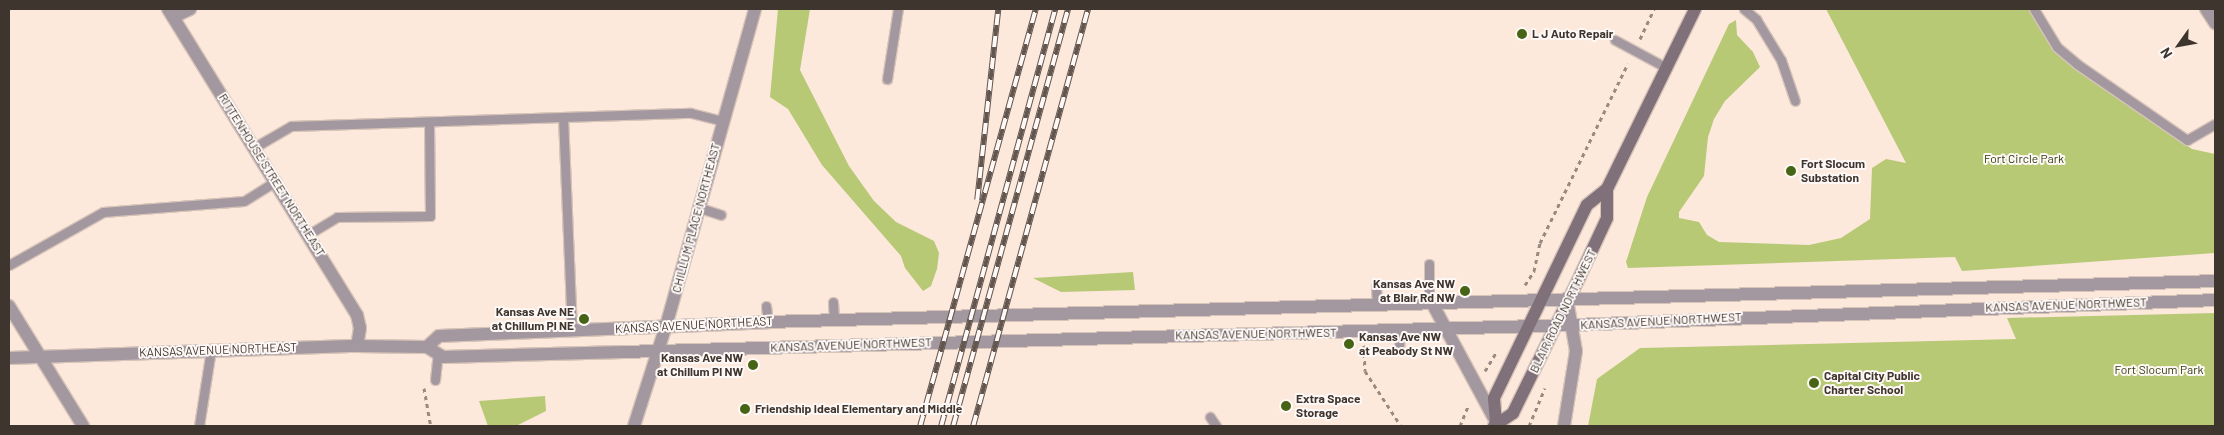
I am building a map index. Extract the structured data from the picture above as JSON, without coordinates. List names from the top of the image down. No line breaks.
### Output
{"streets":{"main road":["BLAIR ROAD NORTHWEST"],"street":["RITTENHOUSE STREET NORTHEAST","CHILLUM PLACE NORTHEAST","KANSAS AVENUE NORTHWEST","KANSAS AVENUE NORTHEAST"]},"crossings":[["RITTENHOUSE STREET NORTHEAST","KANSAS AVENUE NORTHEAST"],["CHILLUM PLACE NORTHEAST","KANSAS AVENUE NORTHWEST"],["CHILLUM PLACE NORTHEAST","KANSAS AVENUE NORTHEAST"],["KANSAS AVENUE NORTHWEST","BLAIR ROAD NORTHWEST"],["KANSAS AVENUE NORTHWEST","KANSAS AVENUE NORTHEAST"]],"parks":["Fort Circle Park","Fort Slocum Park"],"places":["L J Auto Repair","Fort Slocum Substation","Kansas Ave NW at Blair Rd NW","Kansas Ave NE at Chillum Pl NE","Kansas Ave NW at Peabody St NW","Kansas Ave NW at Chillum Pl NW","Capital City Public Charter School","Extra Space Storage","Friendship Ideal Elementary and Middle"],"north":"bottom left"}
